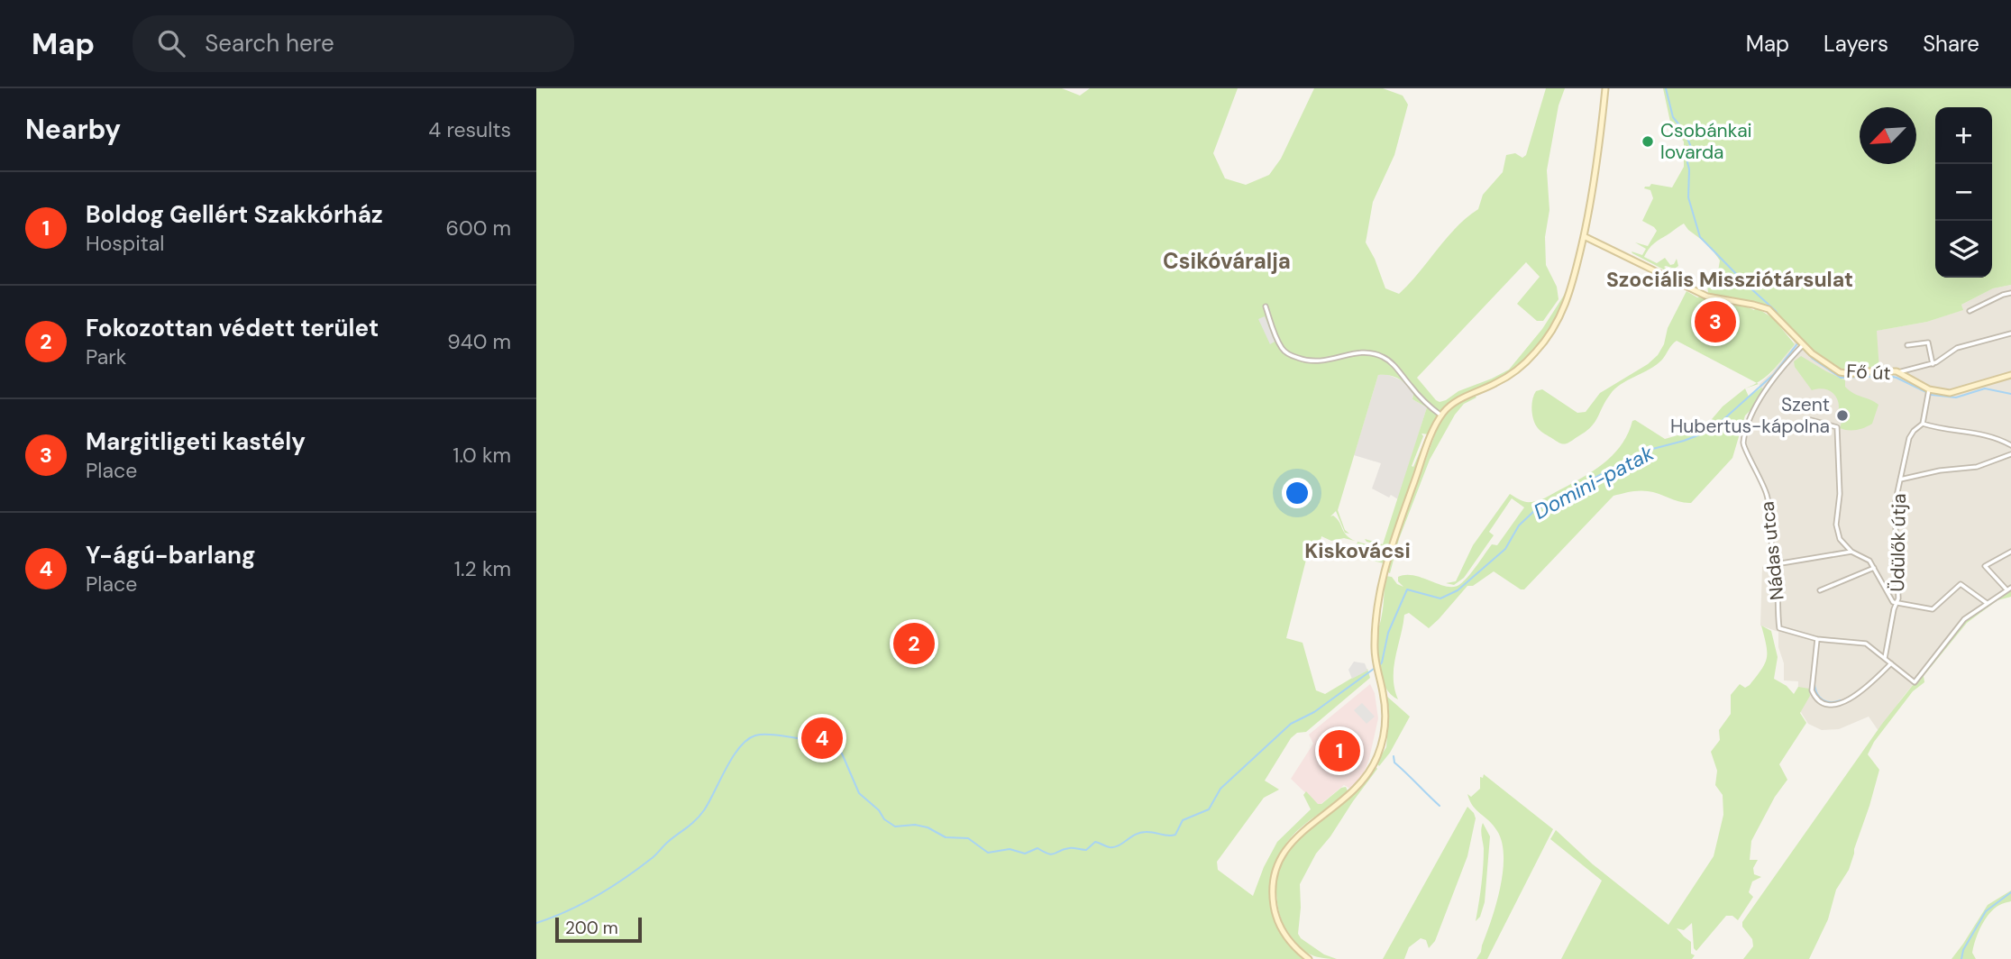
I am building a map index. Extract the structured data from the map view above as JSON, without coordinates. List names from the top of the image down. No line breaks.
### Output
{"streets":{"main road":["Fő út"],"street":["Üdülők útja","Nádas utca"]},"crossings":[["Fő út","Üdülők útja"],["Fő út","Nádas utca"]],"districts":["Csikóváralja","Szociális Missziótársulat","Kiskovácsi"],"water":["Domini-patak"],"places":["Csobánkai lovarda","Szent Hubertus-kápolna"],"scale_bar":"200 m","north":"bottom left","page":{"header":"Map","search":"Search here","nav":["Map","Layers","Share"],"heading":["Nearby","4 results"],"map_buttons":["+","−"],"list":[{"mark":"1","name":"Boldog Gellért Szakkórház","note":"Hospital","value":"600 m"},{"mark":"2","name":"Fokozottan védett terület","note":"Park","value":"940 m"},{"mark":"3","name":"Margitligeti kastély","note":"Place","value":"1.0 km"},{"mark":"4","name":"Y-ágú-barlang","note":"Place","value":"1.2 km"}],"pins":["3","2","4","1"],"scale":"200 m"}}
